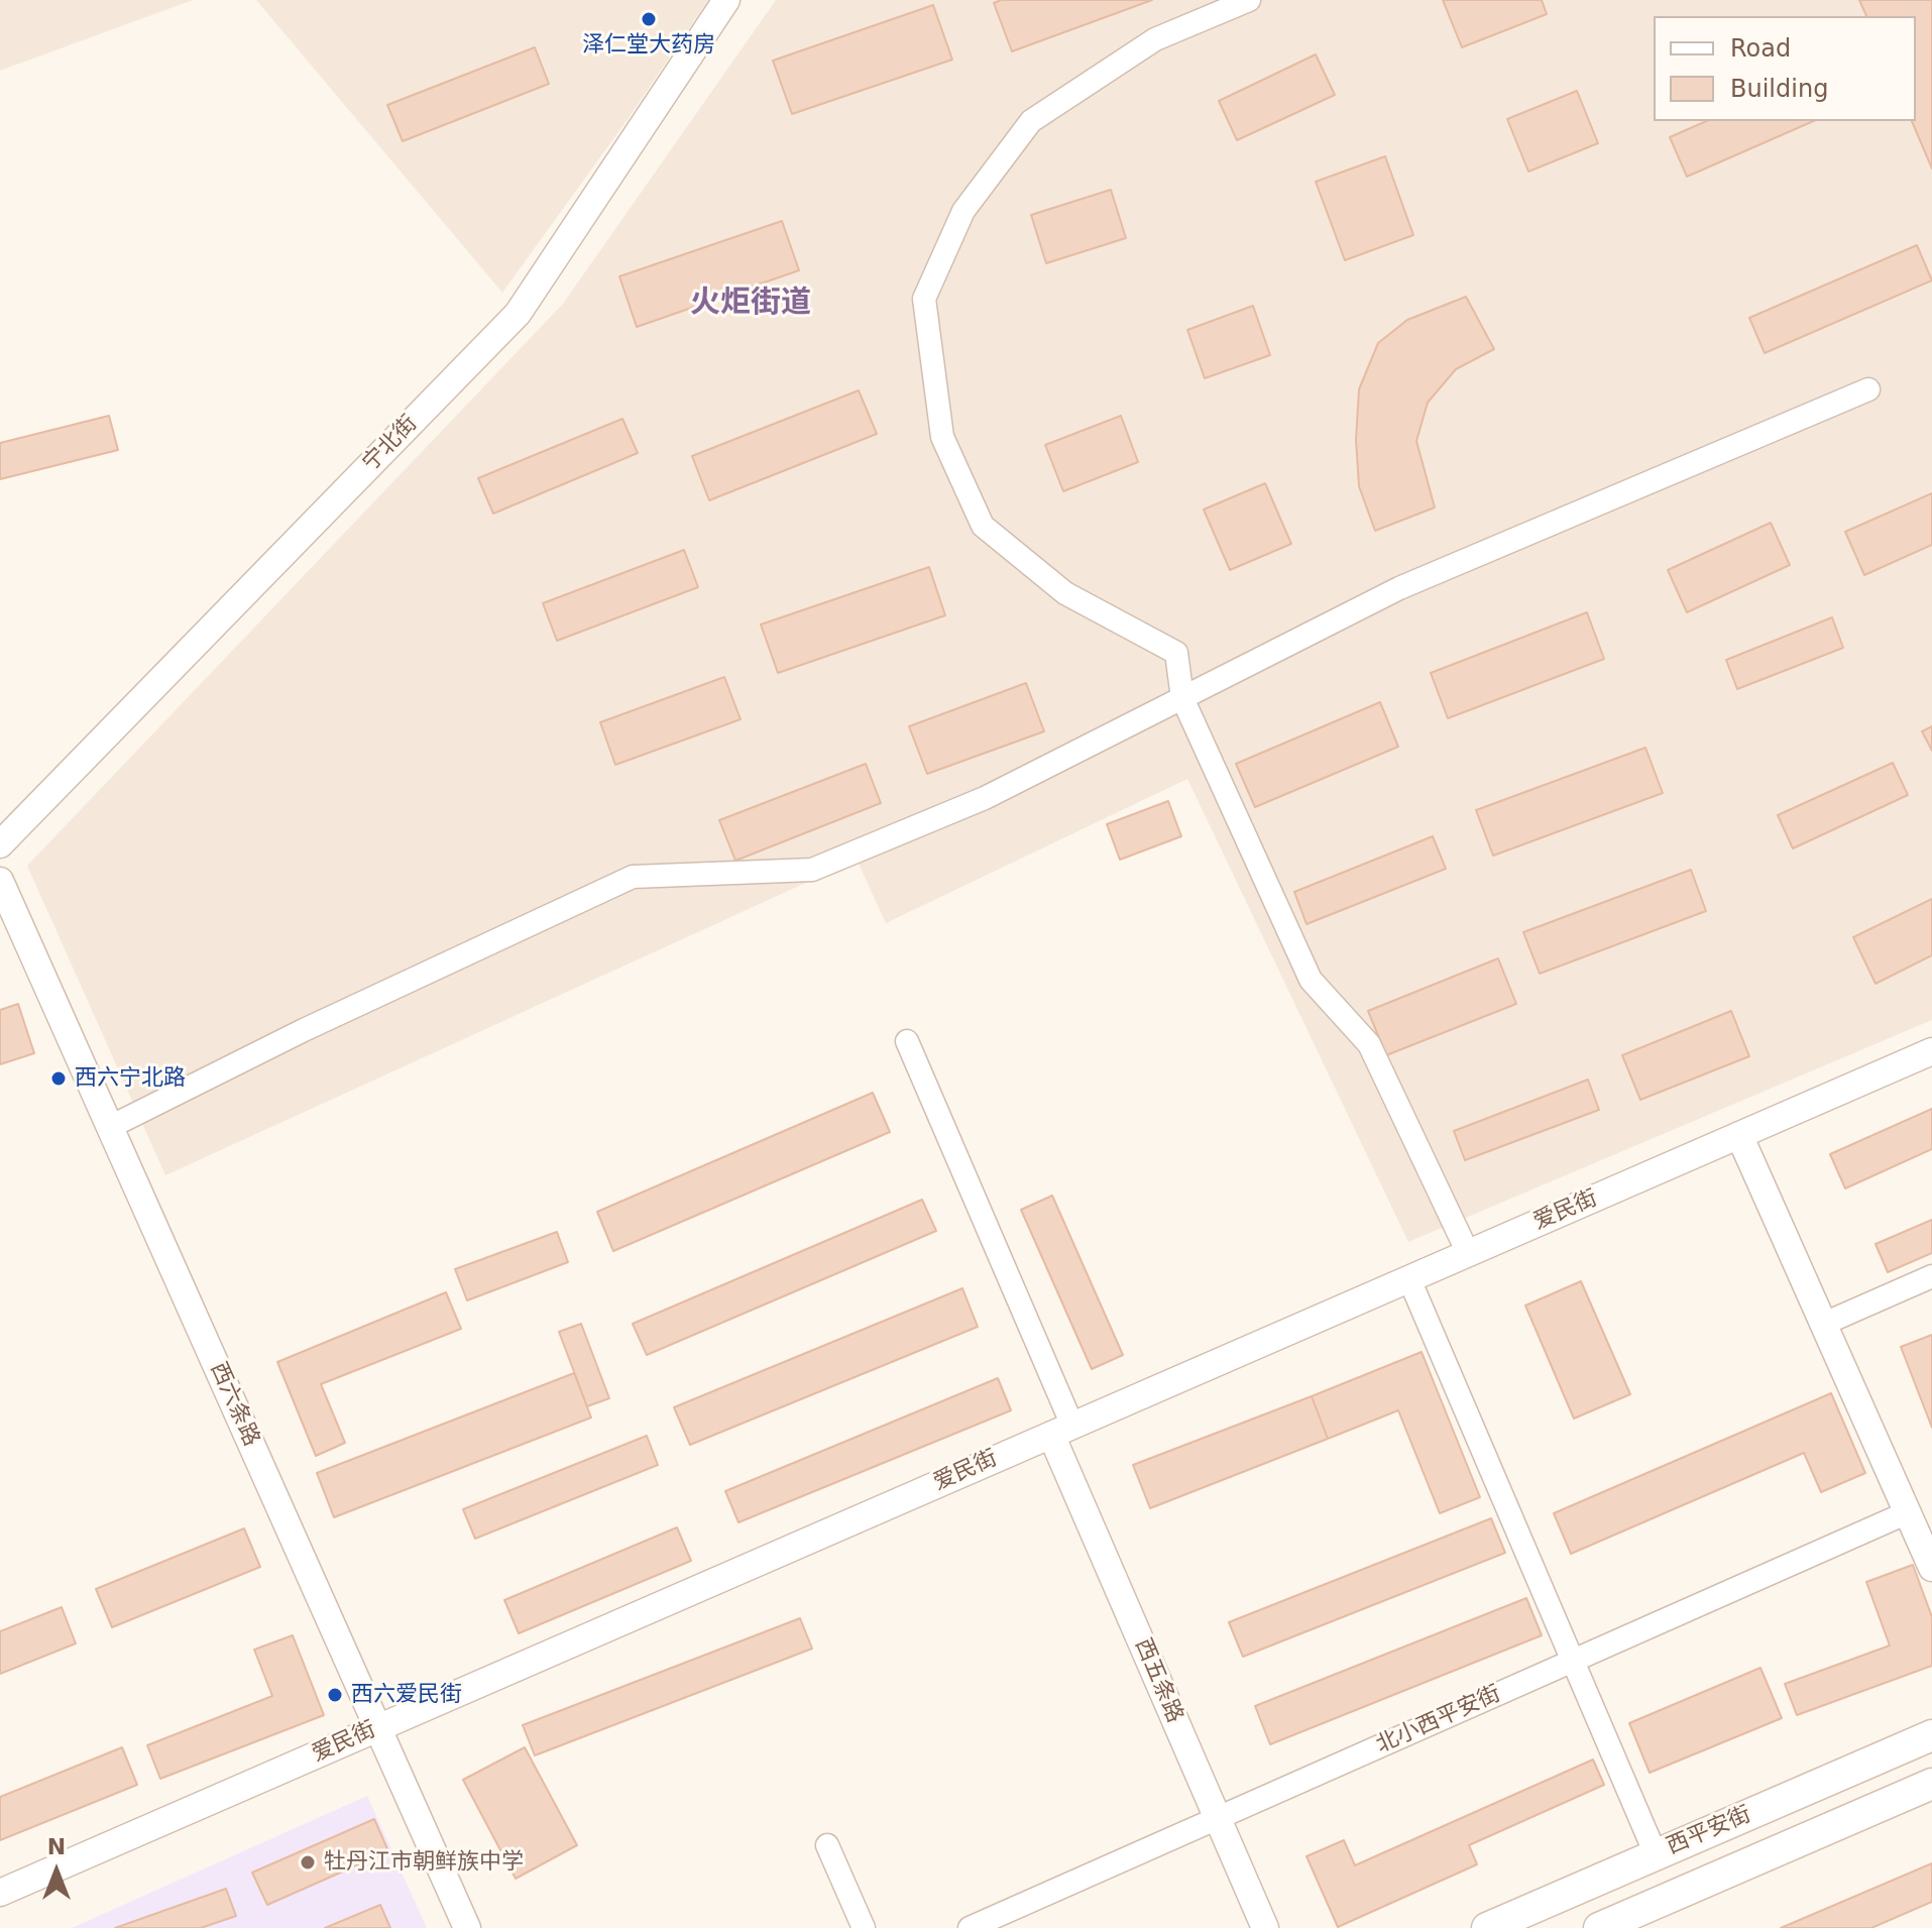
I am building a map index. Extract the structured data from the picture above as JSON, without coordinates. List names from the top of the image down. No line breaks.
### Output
{"streets":{"main road":["西平安街"],"street":["宁北街","爱民街","西六条路","西五条路","北小西平安街"]},"crossings":[["爱民街","西六条路"],["爱民街","西五条路"],["西五条路","北小西平安街"]],"districts":["火炬街道"],"places":["泽仁堂大药房","西六宁北路","西六爱民街","牡丹江市朝鲜族中学"],"legend":["Road","Building"],"north":"top"}
